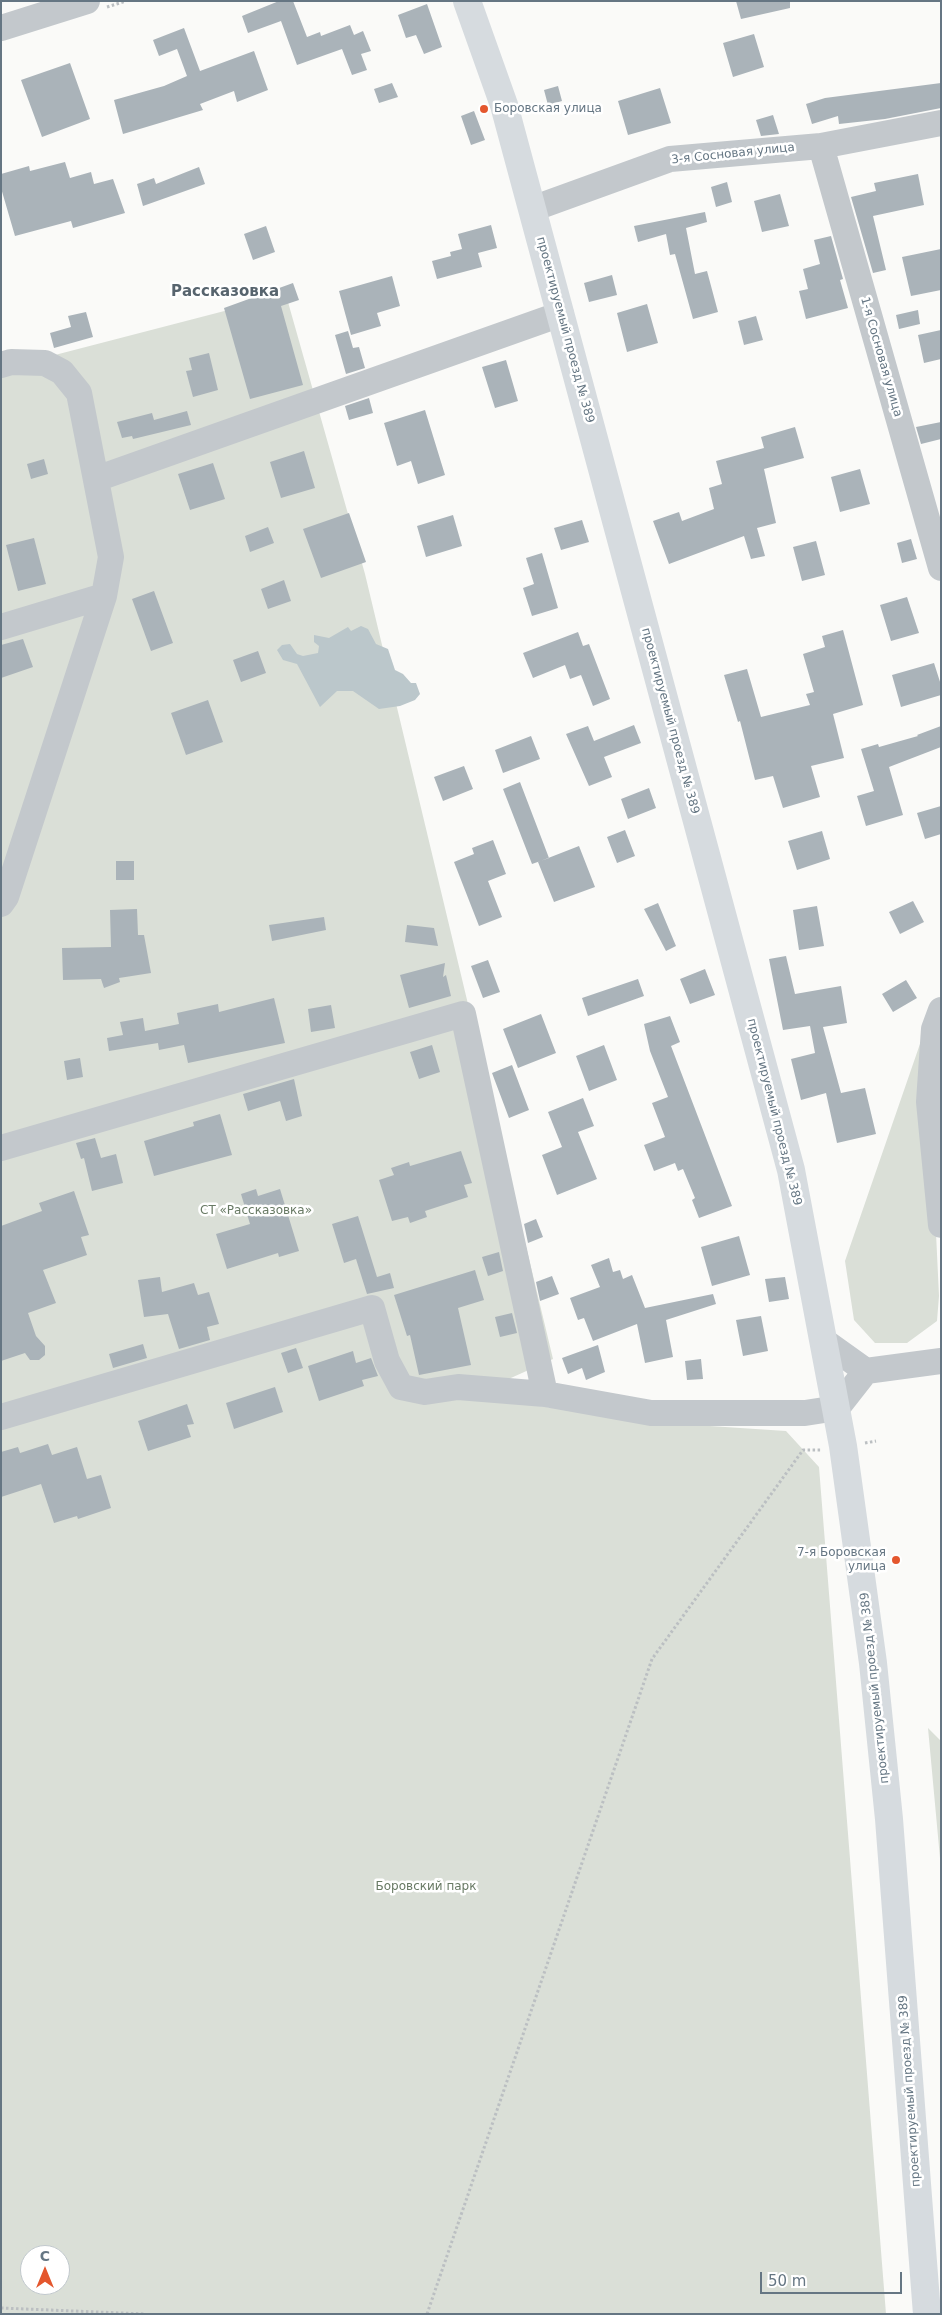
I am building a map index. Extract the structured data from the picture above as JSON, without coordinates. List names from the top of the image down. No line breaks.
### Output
{"streets":{"main road":["проектируемый проезд № 389"],"street":["3-я Сосновая улица","1-я Сосновая улица"]},"crossings":[["3-я Сосновая улица","проектируемый проезд № 389"],["3-я Сосновая улица","1-я Сосновая улица"]],"districts":["Рассказовка"],"parks":["СТ «Рассказовка»","Боровский парк"],"places":["Боровская улица","7-я Боровская улица"],"scale_bar":"50 m","north":"top"}
